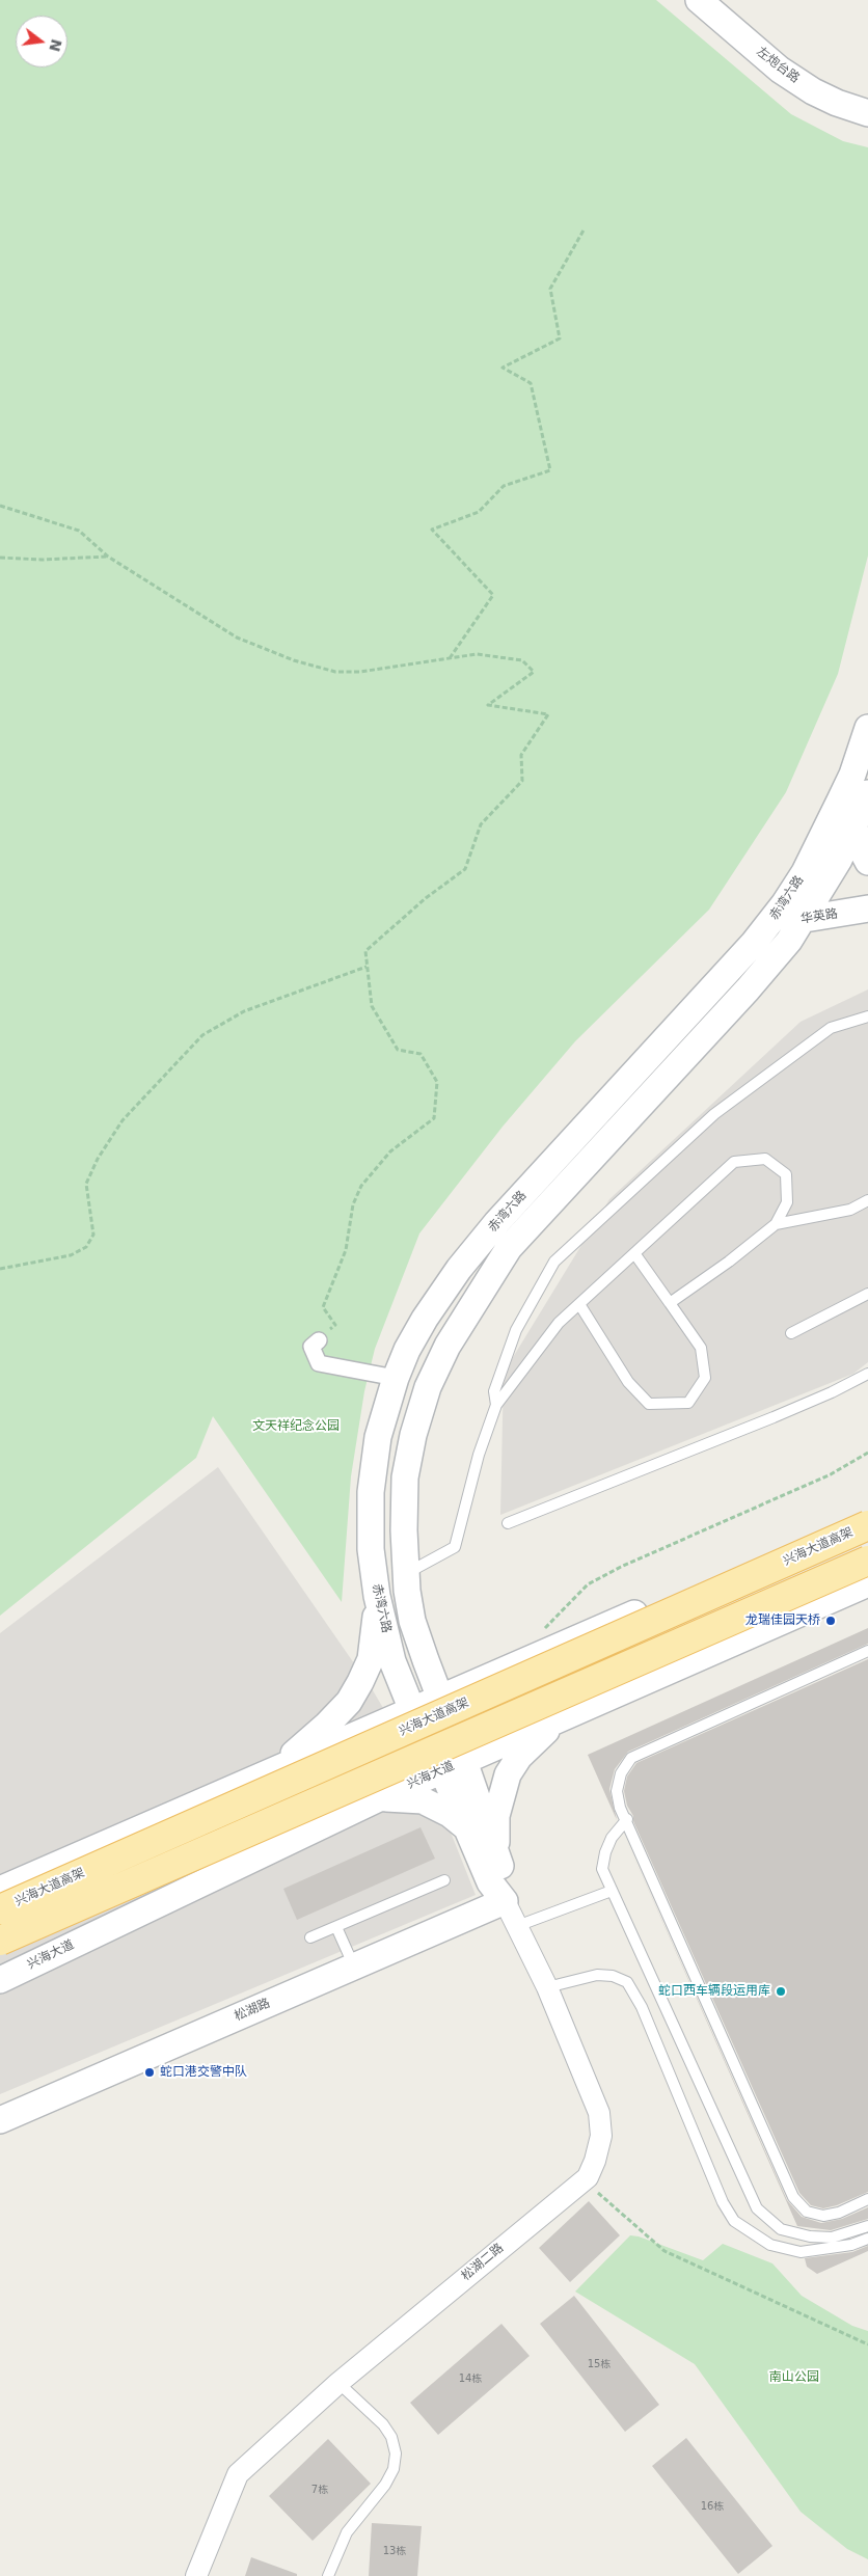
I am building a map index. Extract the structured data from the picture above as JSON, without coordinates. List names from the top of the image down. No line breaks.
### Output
{"streets":{"main road":["兴海大道高架"],"street":["左炮台路","赤湾六路","华英路","兴海大道","松湖路","松湖二路"]},"crossings":[["赤湾六路","华英路"],["赤湾六路","兴海大道"],["松湖路","松湖二路"]],"parks":["文天祥纪念公园","南山公园"],"places":["龙瑞佳园天桥","蛇口西车辆段运用库","蛇口港交警中队"],"house_numbers":["15栋","14栋","7栋","16栋","13栋"],"north":"right"}
